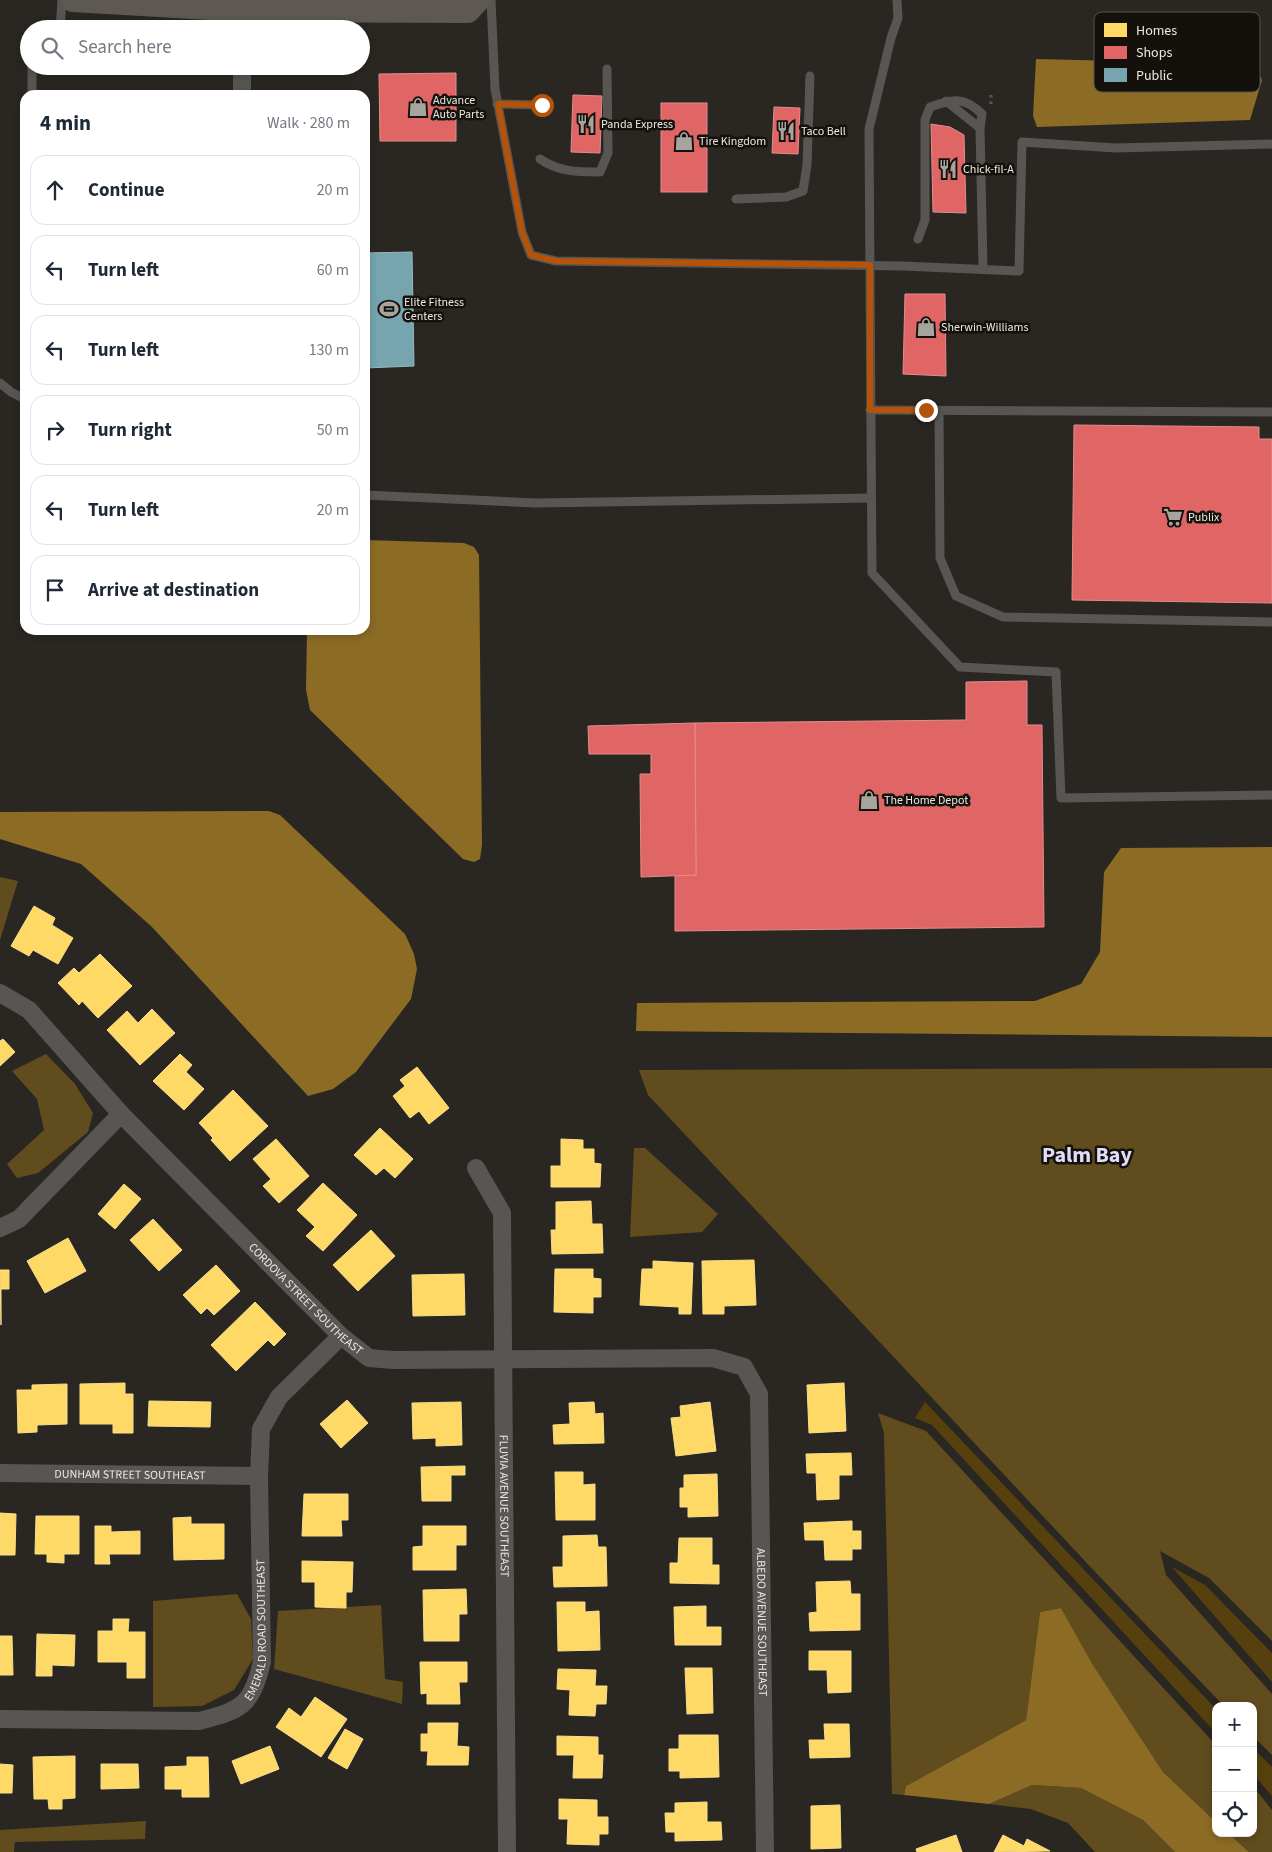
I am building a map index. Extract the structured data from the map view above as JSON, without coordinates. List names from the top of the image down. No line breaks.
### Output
{"streets":{"street":["CORDOVA STREET SOUTHEAST","DUNHAM STREET SOUTHEAST","FLUVIA AVENUE SOUTHEAST","ALBEDO AVENUE SOUTHEAST","EMERALD ROAD SOUTHEAST"]},"crossings":[["CORDOVA STREET SOUTHEAST","FLUVIA AVENUE SOUTHEAST"],["CORDOVA STREET SOUTHEAST","ALBEDO AVENUE SOUTHEAST"],["CORDOVA STREET SOUTHEAST","EMERALD ROAD SOUTHEAST"],["DUNHAM STREET SOUTHEAST","EMERALD ROAD SOUTHEAST"]],"districts":["Palm Bay"],"places":{"shop":["Advance Auto Parts","Tire Kingdom","Sherwin-Williams","The Home Depot"],"restaurant":["Panda Express","Taco Bell","Chick-fil-A"],"sports":["Elite Fitness Centers"],"supermarket":["Publix"]},"legend":["Homes","Shops","Public"],"page":{"search":"Search here","heading":["4 min","Walk · 280 m"],"list":[["Continue","20 m"],["Turn left","60 m"],["Turn left","130 m"],["Turn right","50 m"],["Turn left","20 m"],"Arrive at destination"],"map_buttons":["+","−"]}}
